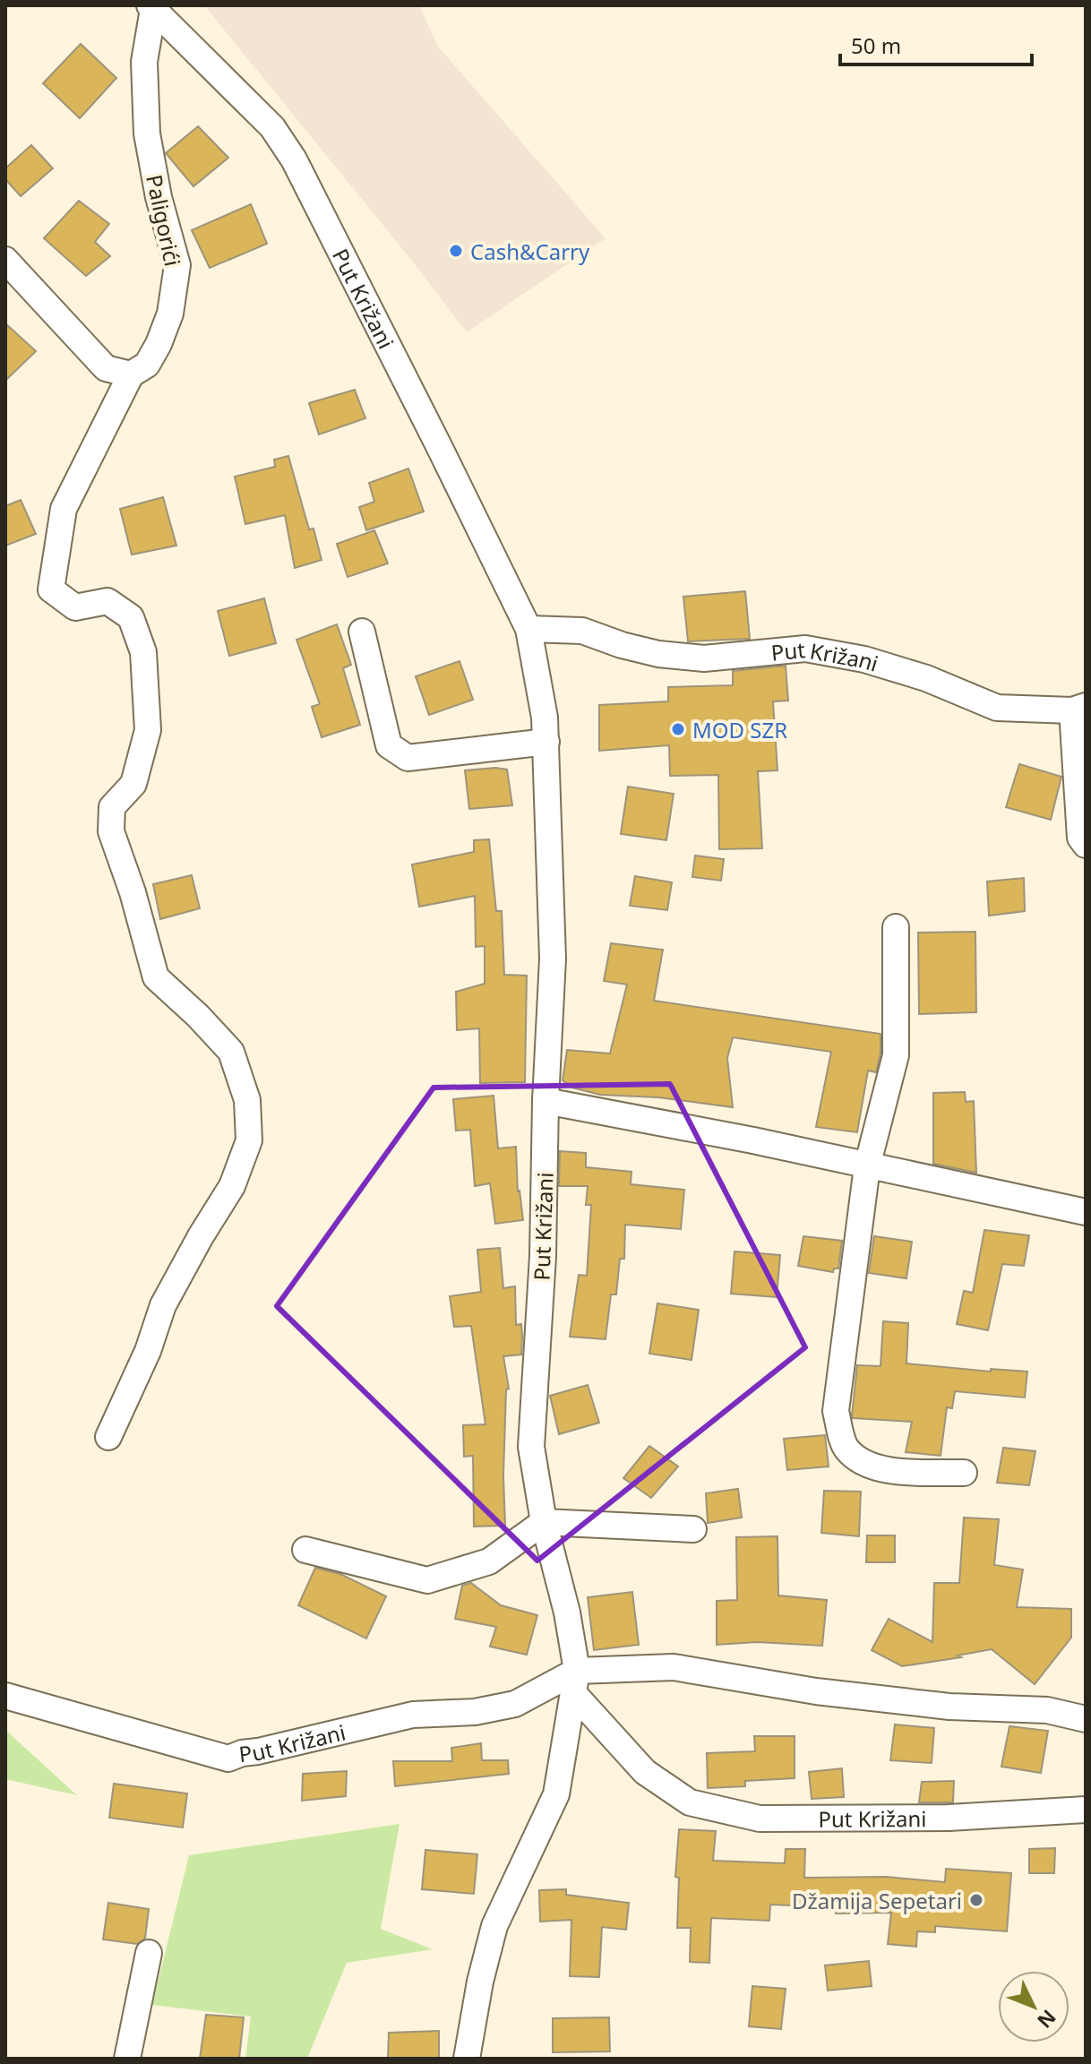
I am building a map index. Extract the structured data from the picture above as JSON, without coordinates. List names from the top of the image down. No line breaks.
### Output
{"streets":{"street":["Paligorići","Put Križani"]},"crossings":[["Paligorići","Put Križani"]],"places":["Cash&Carry","MOD SZR","Džamija Sepetari"],"scale_bar":"50 m","north":"bottom right"}
